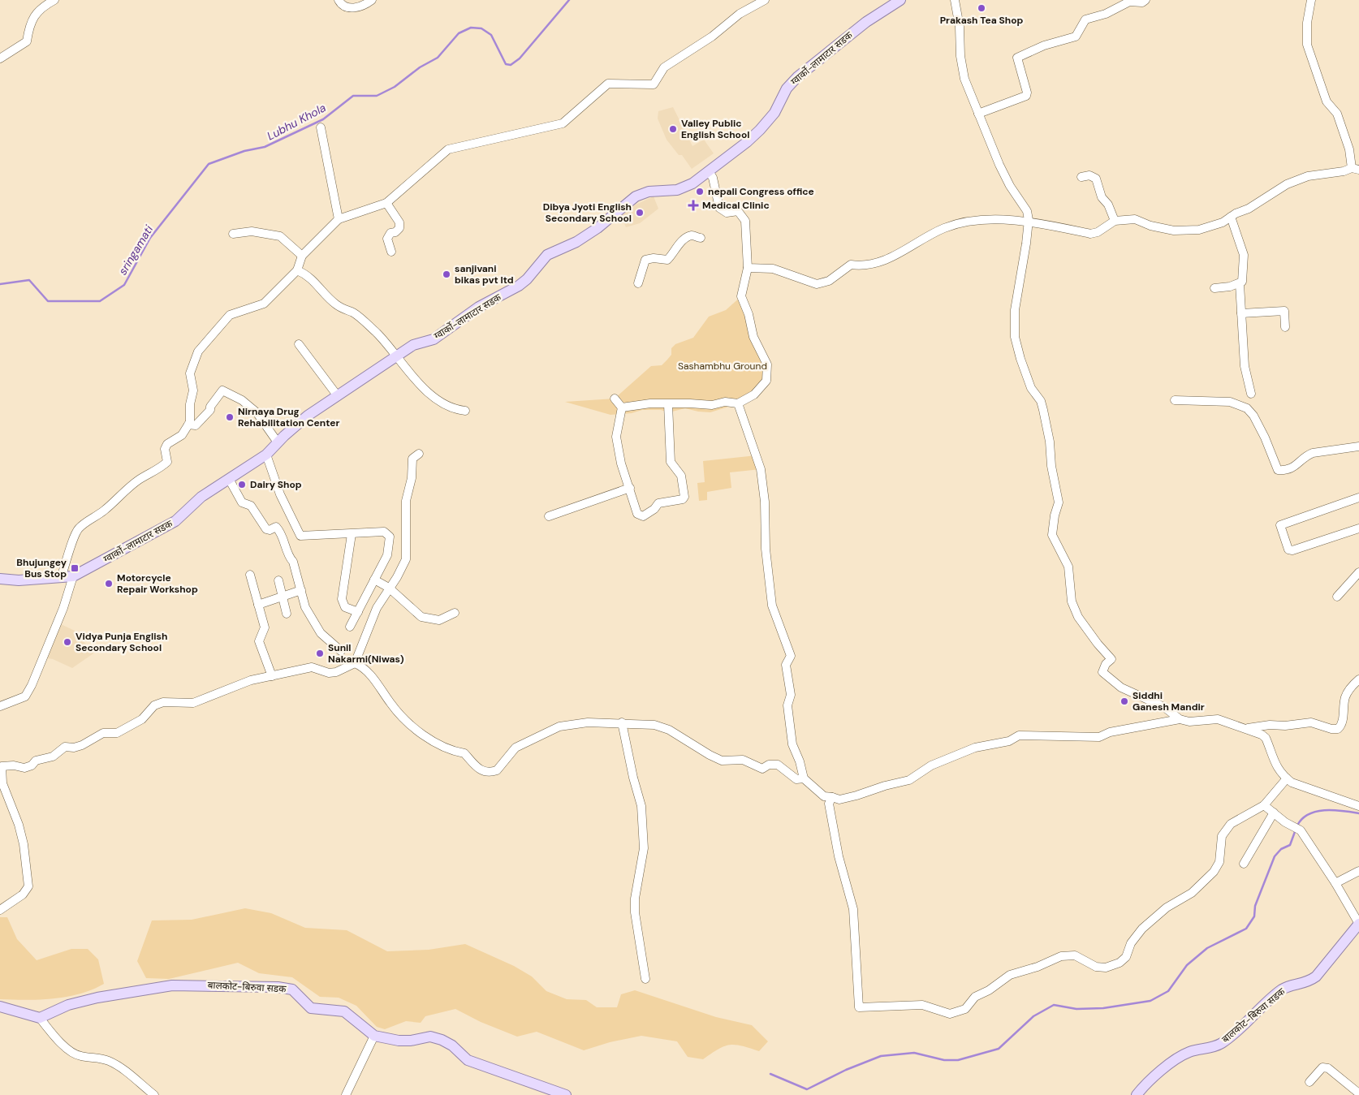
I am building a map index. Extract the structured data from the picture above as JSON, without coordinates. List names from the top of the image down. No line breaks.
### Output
{"streets":{"main road":["ग्वार्को-लामाटार सडक","बालकोट-बिरुवा सडक"]},"water":["Lubhu Khola","sringamati"],"parks":["Sashambhu Ground"],"places":{"other":["Prakash Tea Shop","Valley Public English School","nepali Congress office","Dibya Jyoti English Secondary School","sanjivani bikas pvt ltd","Nirnaya Drug Rehabilitation Center","Dairy Shop","Motorcycle Repair Workshop","Vidya Punja English Secondary School","Sunil Nakarmi(Niwas)","Siddhi Ganesh Mandir"],"health":["Medical Clinic"],"transit":["Bhujungey Bus Stop"]}}
